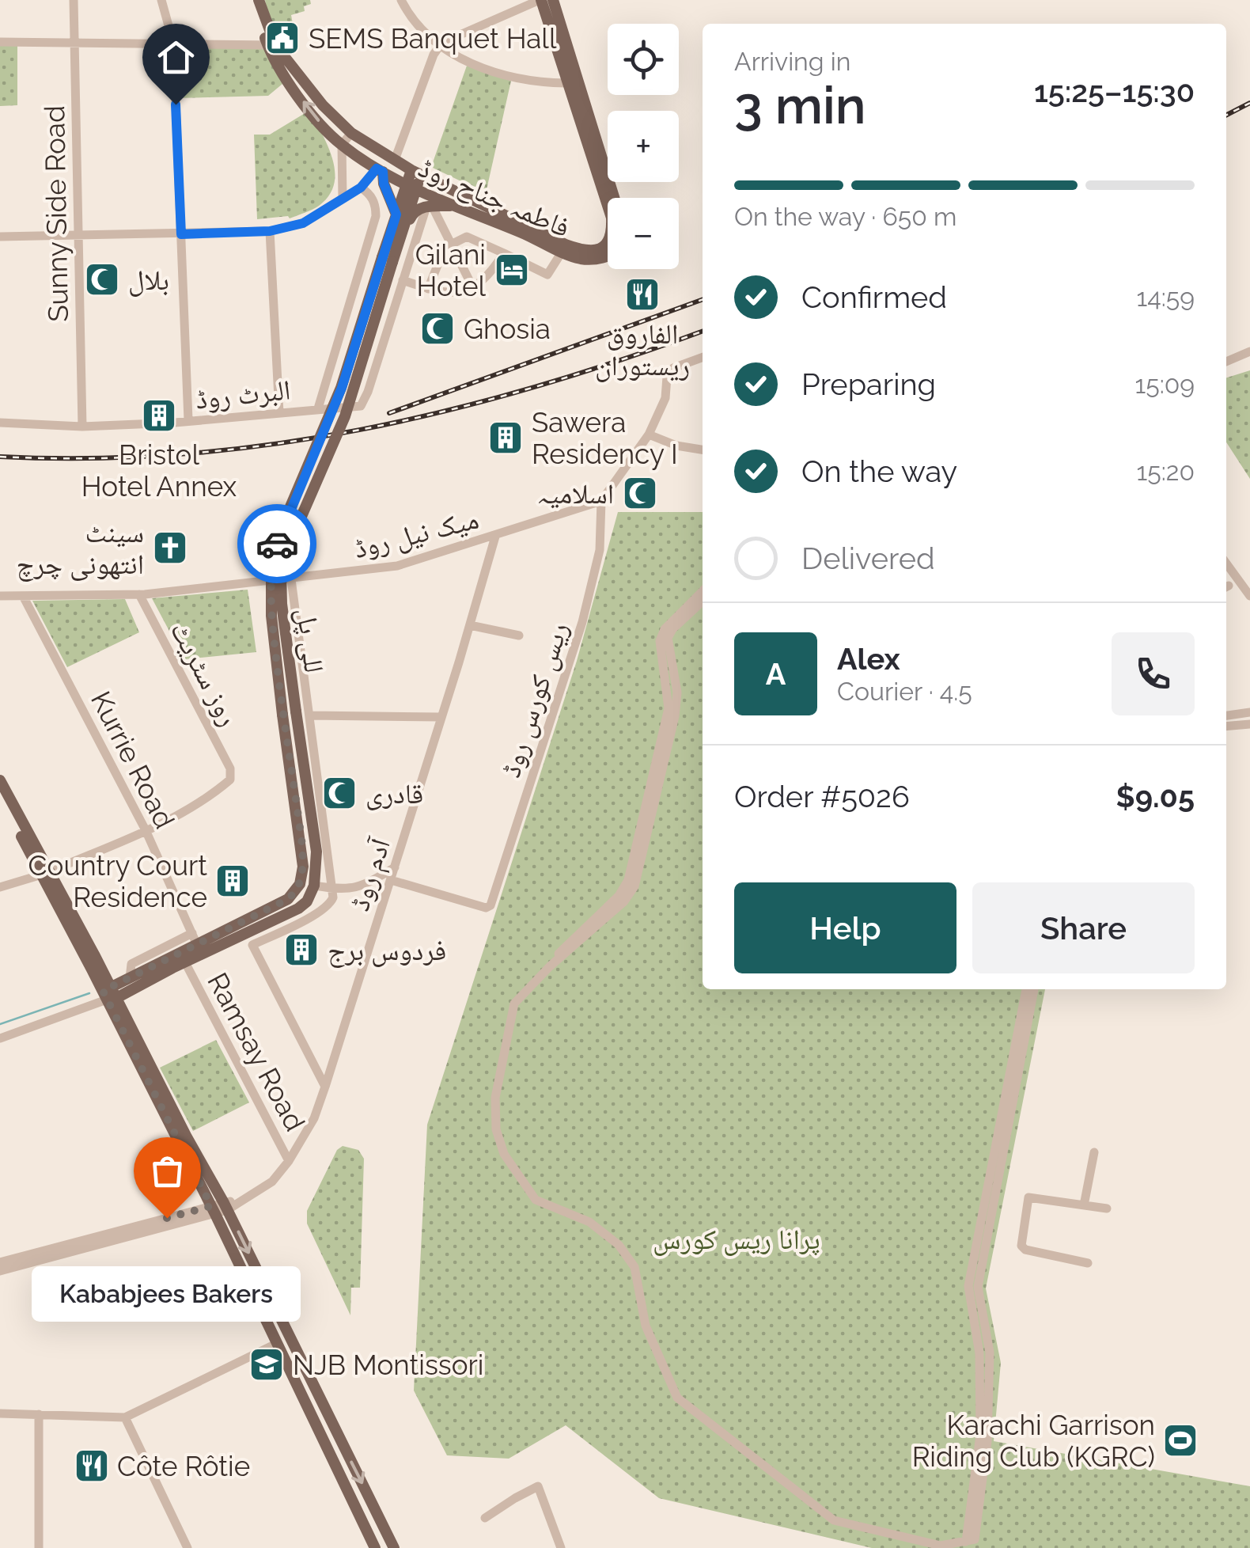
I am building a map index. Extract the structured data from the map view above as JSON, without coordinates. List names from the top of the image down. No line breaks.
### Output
{"streets":{"main road":["فاطمہ جناح روڈ","للی پل"],"street":["Sunny Side Road","البرٹ روڈ","میک نیل روڈ","روز سٹریٹ","ریس کورس روڈ","Kurrie Road","آدم روڈ","Ramsay Road"]},"crossings":[["Sunny Side Road","البرٹ روڈ"],["میک نیل روڈ","روز سٹریٹ"],["میک نیل روڈ","ریس کورس روڈ"],["میک نیل روڈ","Kurrie Road"],["میک نیل روڈ","آدم روڈ"],["للی پل","Kurrie Road"],["روز سٹریٹ","Kurrie Road"],["ریس کورس روڈ","آدم روڈ"],["آدم روڈ","Ramsay Road"]],"parks":["پرانا ریس کورس"],"places":{"public building":["SEMS Banquet Hall"],"hotel":["Gilani Hotel"],"mosque":["بلال","Ghosia","اسلامیہ","قادری"],"restaurant":["الفاروق ریستوران","Côte Rôtie"],"building":["Bristol Hotel Annex","Sawera Residency I","Country Court Residence","فردوس برج"],"church":["سینٹ انتھونی چرچ"],"other":["Kababjees Bakers"],"school or university":["NJB Montissori"],"sports":["Karachi Garrison Riding Club (KGRC)"]},"page":{"map_buttons":["+","−"],"heading":["3 min","Arriving in","15:25–15:30"],"panel":["Alex","Courier · 4.5","Order #5026","$9.05"],"bar":"On the way · 650 m","list":[["Confirmed","14:59"],["Preparing","15:09"],["On the way","15:20"],"Delivered"],"round":"A","buttons":["Help","Share"],"bubble":"Kababjees Bakers"}}
